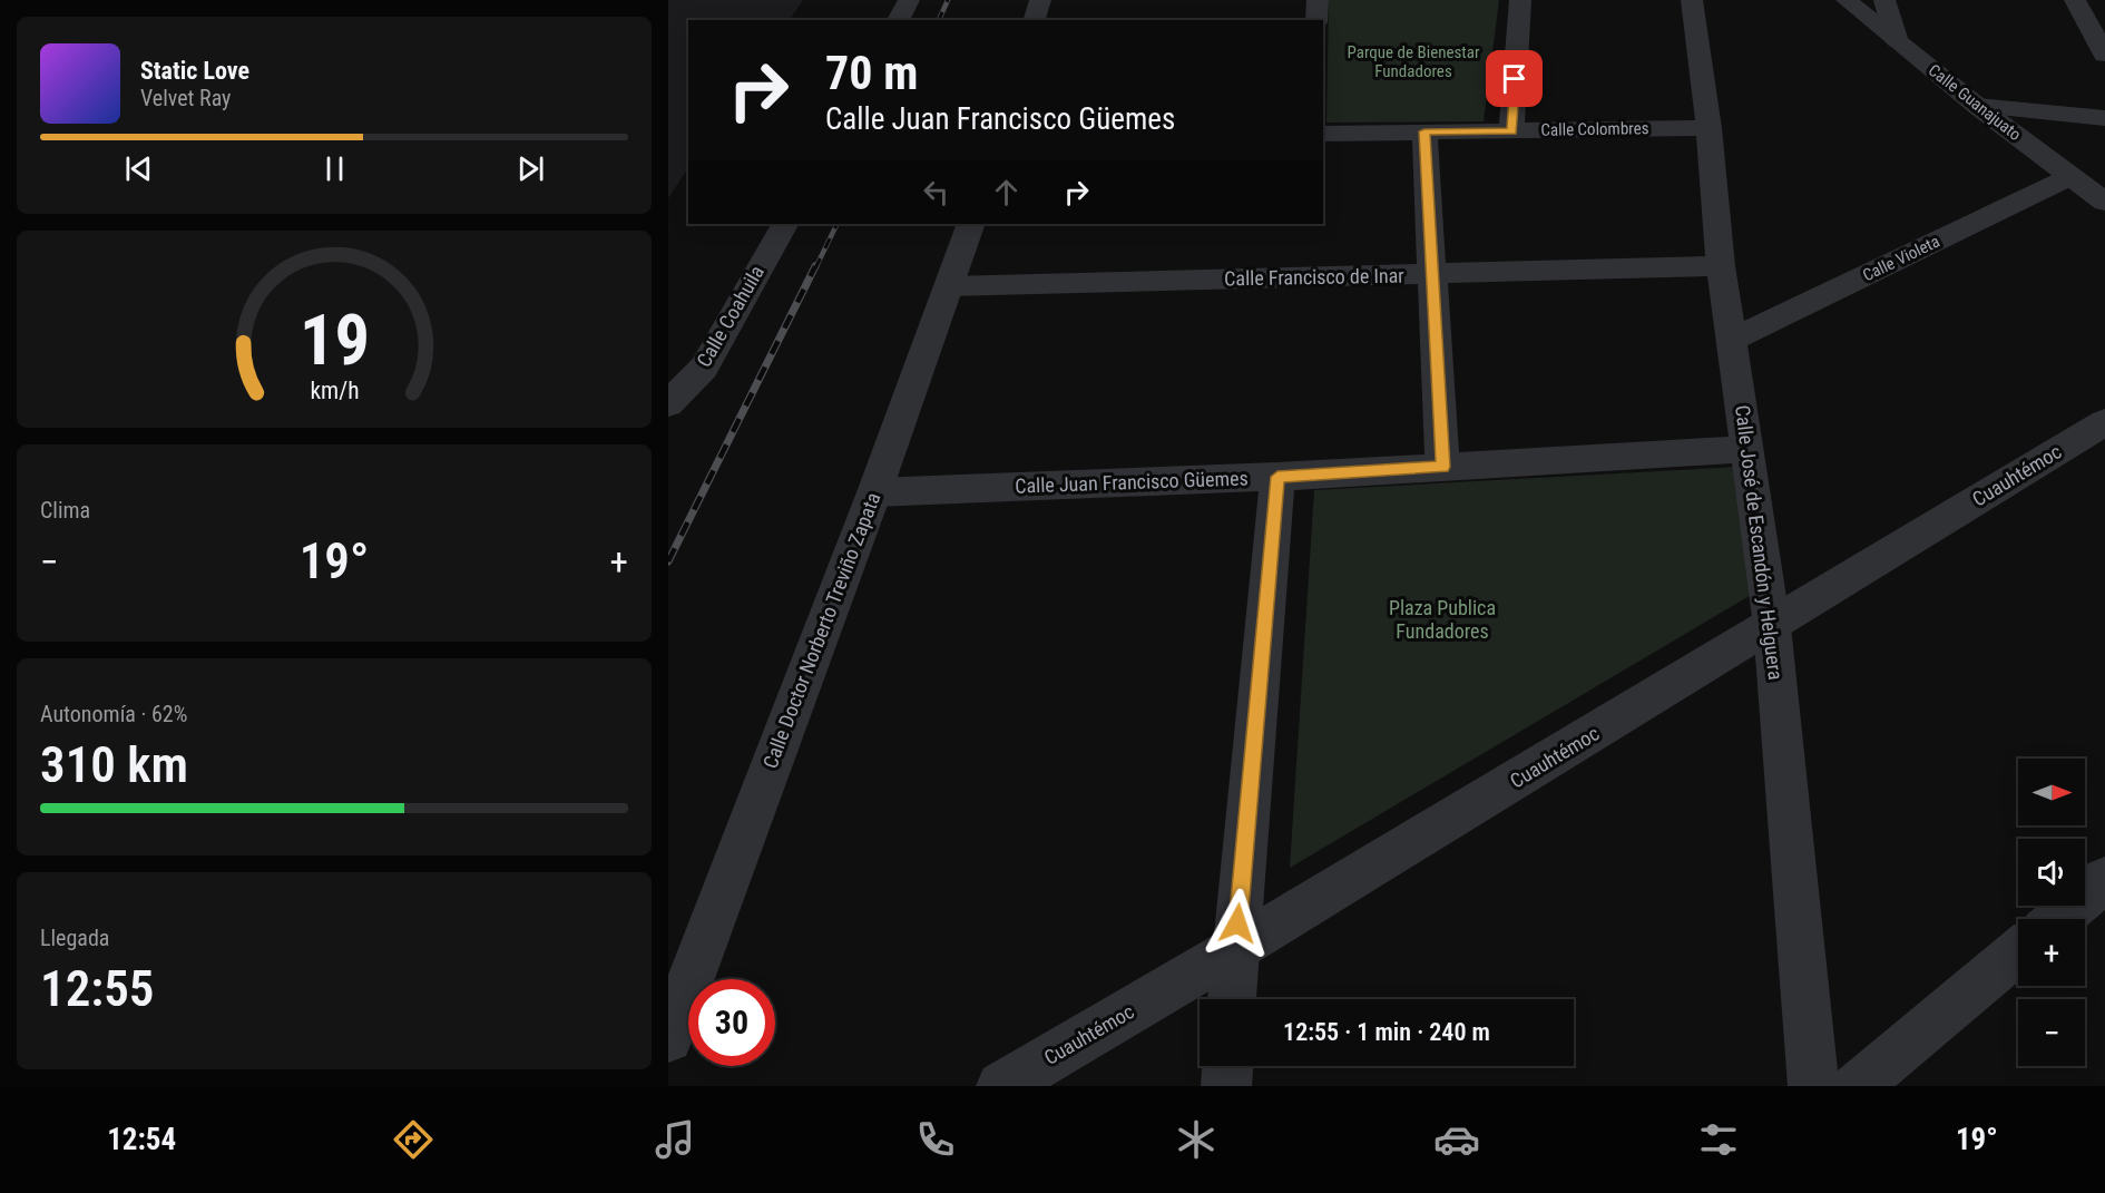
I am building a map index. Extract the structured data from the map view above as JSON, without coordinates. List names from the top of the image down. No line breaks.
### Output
{"streets":{"street":["Calle Guanajuato","Calle Colombres","Calle Violeta","Calle Francisco de Inar","Calle Coahuila","Cuauhtémoc","Calle Juan Francisco Güemes","Calle José de Escandón y Helguera","Calle Doctor Norberto Treviño Zapata"]},"crossings":[["Calle Guanajuato","Calle Violeta"],["Calle Colombres","Calle José de Escandón y Helguera"],["Calle Violeta","Calle José de Escandón y Helguera"],["Calle Francisco de Inar","Calle José de Escandón y Helguera"],["Calle Francisco de Inar","Calle Doctor Norberto Treviño Zapata"],["Cuauhtémoc","Calle José de Escandón y Helguera"],["Calle Juan Francisco Güemes","Calle José de Escandón y Helguera"],["Calle Juan Francisco Güemes","Calle Doctor Norberto Treviño Zapata"]],"parks":["Parque de Bienestar Fundadores","Plaza Publica Fundadores"],"north":"right","page":{"turn":["70 m","Calle Juan Francisco Güemes"],"song":["Static Love","Velvet Ray"],"tile":["Clima",["Autonomía · 62%","310 km"],["Llegada","12:55"]],"heat":["−","19°","+"],"map_buttons":["+","−"],"limit":"30","trip":"12:55 · 1 min · 240 m","tabs":["12:54","19°"],"gauge":["19","km/h"]}}
